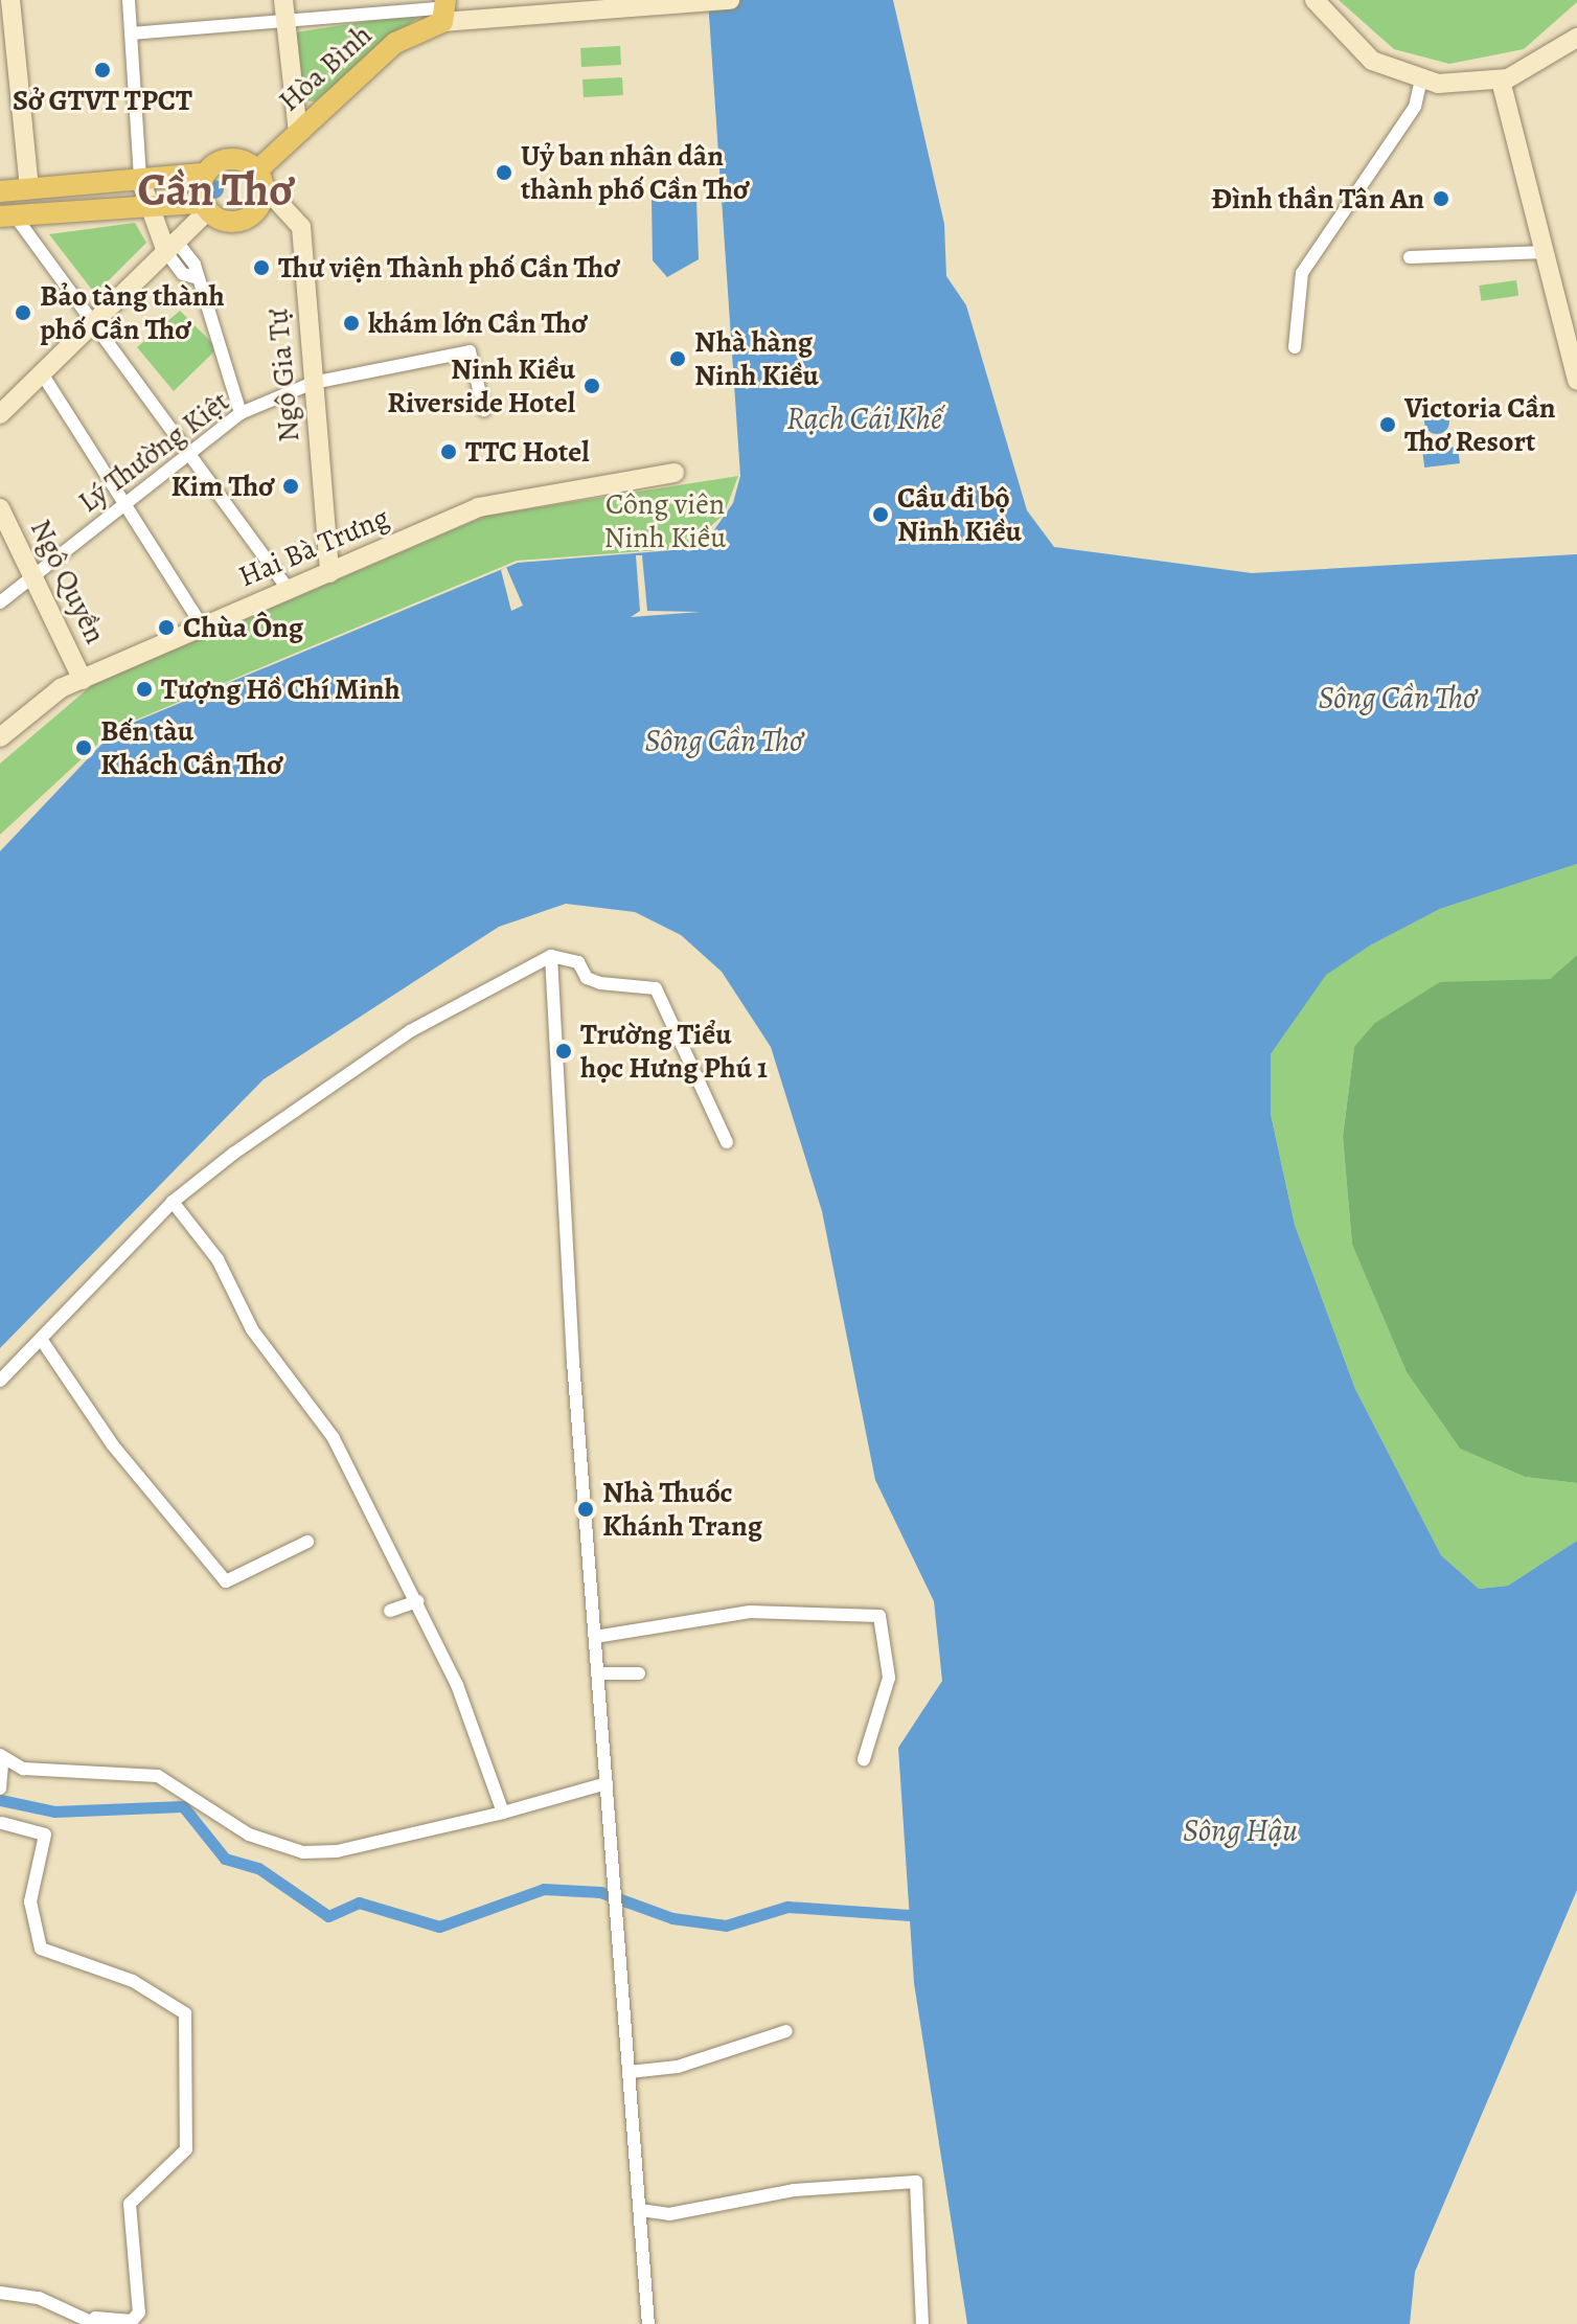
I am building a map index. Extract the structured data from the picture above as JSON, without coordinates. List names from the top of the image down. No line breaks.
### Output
{"streets":{"main road":["Hòa Bình"],"street":["Ngô Gia Tự","Lý Thường Kiệt","Hai Bà Trưng","Ngô Quyền"]},"crossings":[["Hòa Bình","Ngô Gia Tự"],["Ngô Gia Tự","Lý Thường Kiệt"],["Ngô Gia Tự","Hai Bà Trưng"],["Lý Thường Kiệt","Ngô Quyền"],["Hai Bà Trưng","Ngô Quyền"]],"districts":["Cần Thơ"],"water":["Rạch Cái Khế","Sông Cần Thơ","Sông Hậu"],"parks":["Công viên Ninh Kiều"],"places":["Sở GTVT TPCT","Uỷ ban nhân dân thành phố Cần Thơ","Đình thần Tân An","Thư viện Thành phố Cần Thơ","Bảo tàng thành phố Cần Thơ","khám lớn Cần Thơ","Nhà hàng Ninh Kiều","Ninh Kiều Riverside Hotel","Victoria Cần Thơ Resort","TTC Hotel","Kim Thơ","Cầu đi bộ Ninh Kiều","Chùa Ông","Tượng Hồ Chí Minh","Bến tàu Khách Cần Thơ","Trường Tiểu học Hưng Phú 1","Nhà Thuốc Khánh Trang"]}
